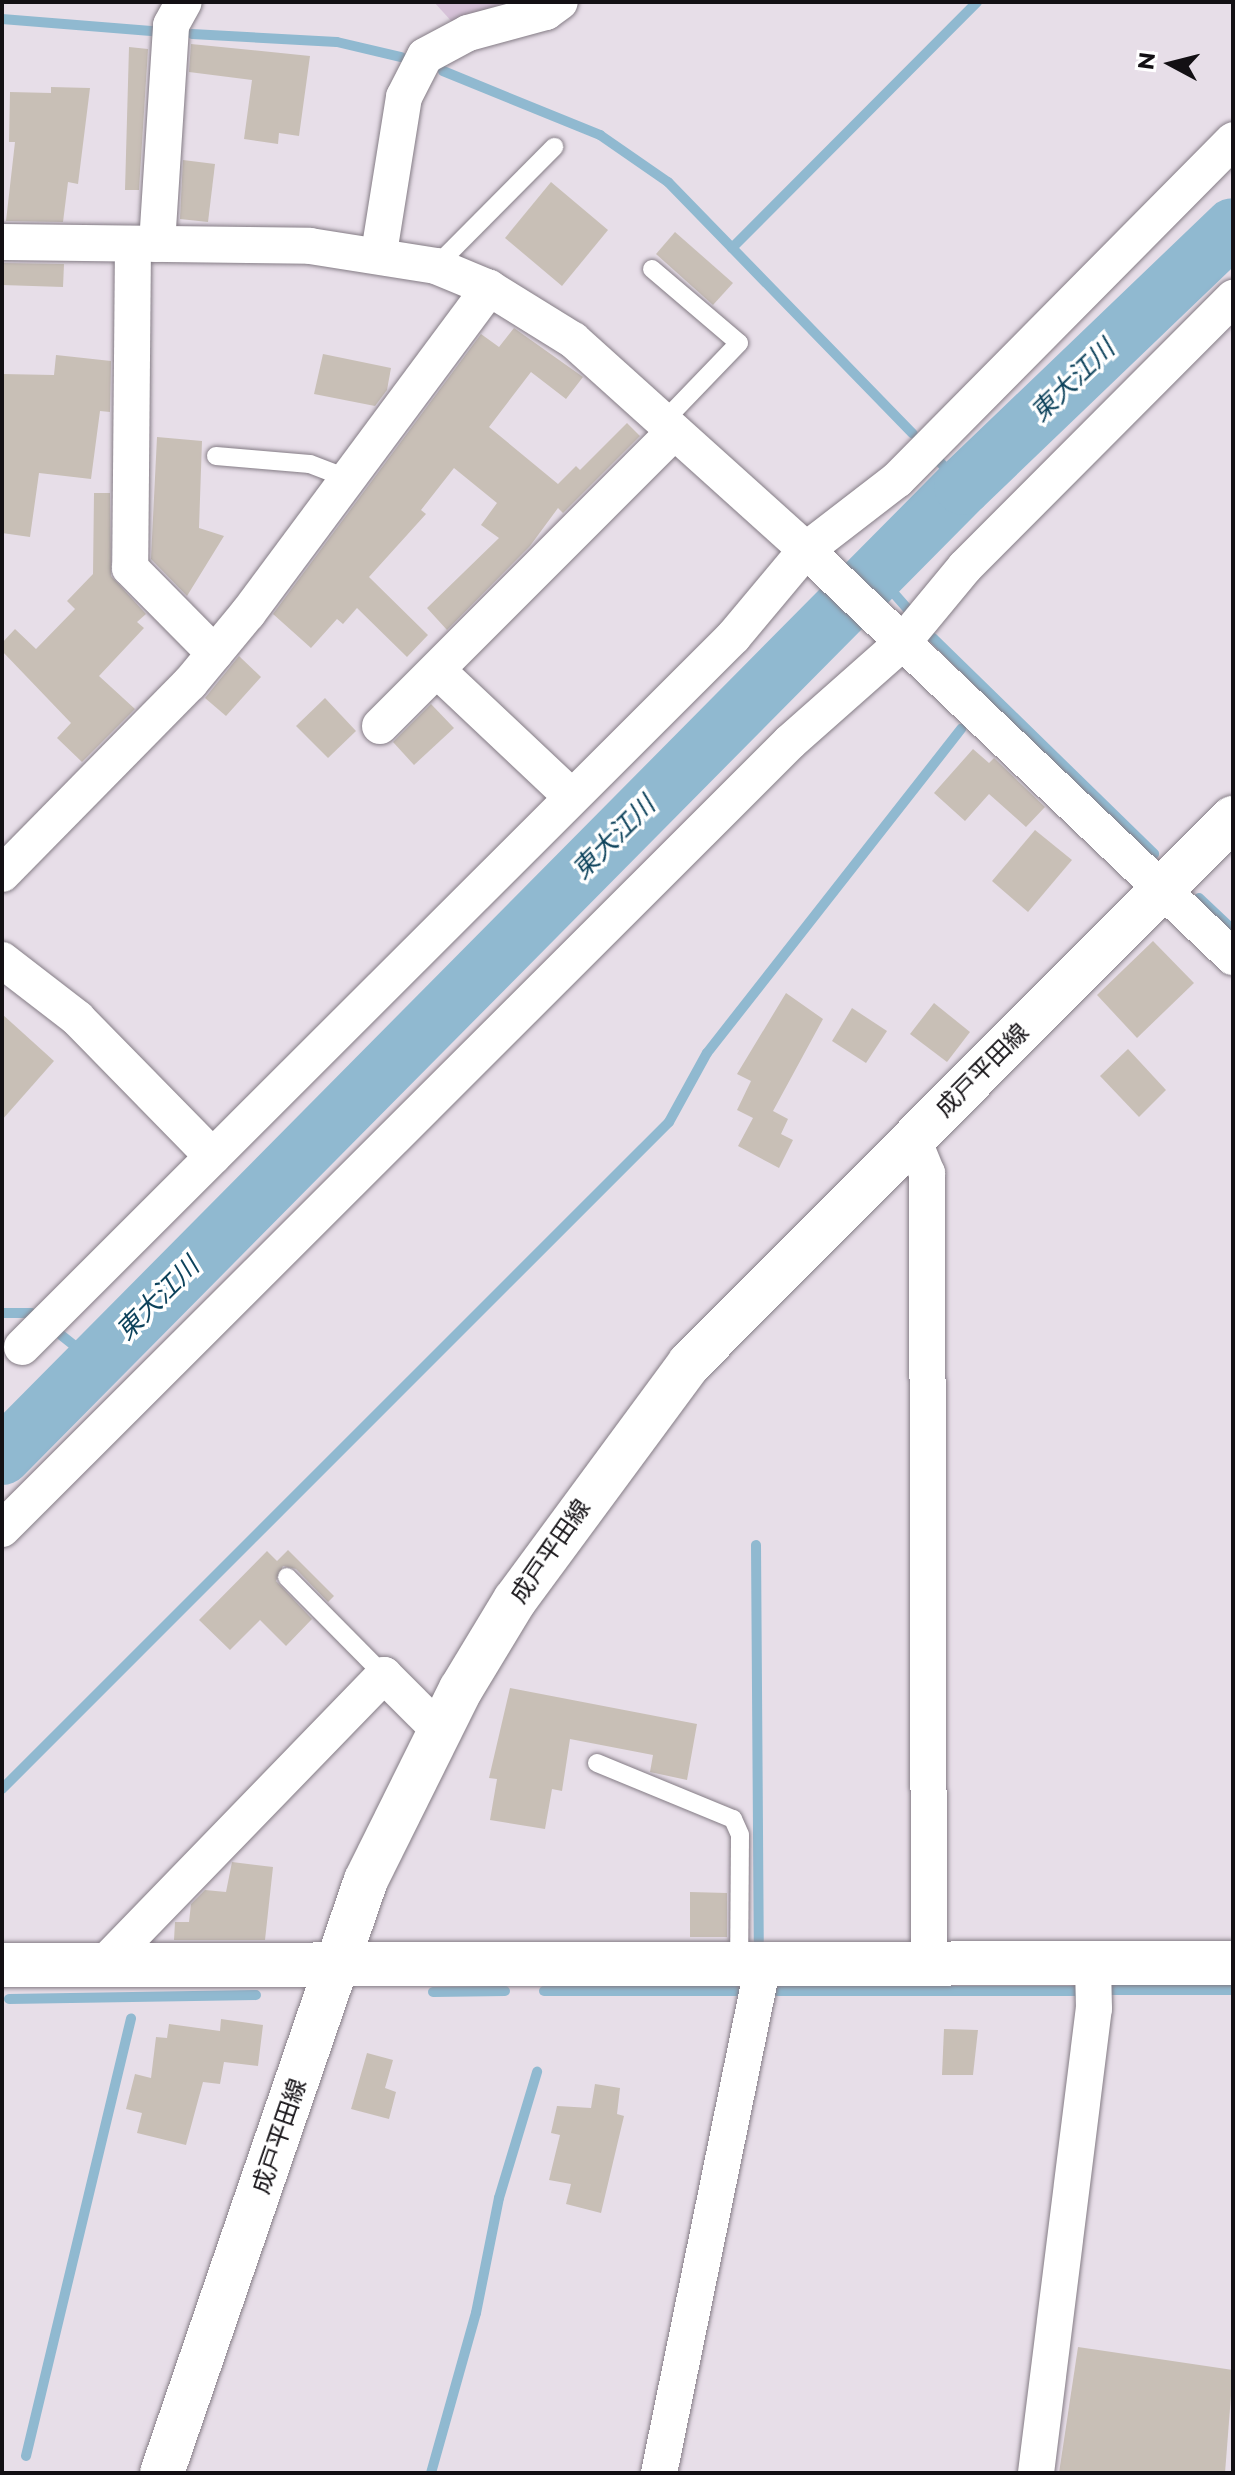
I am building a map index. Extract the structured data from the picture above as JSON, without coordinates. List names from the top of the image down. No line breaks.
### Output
{"streets":{"main road":["成戸平田線"]},"water":["東大江川"],"north":"left"}
